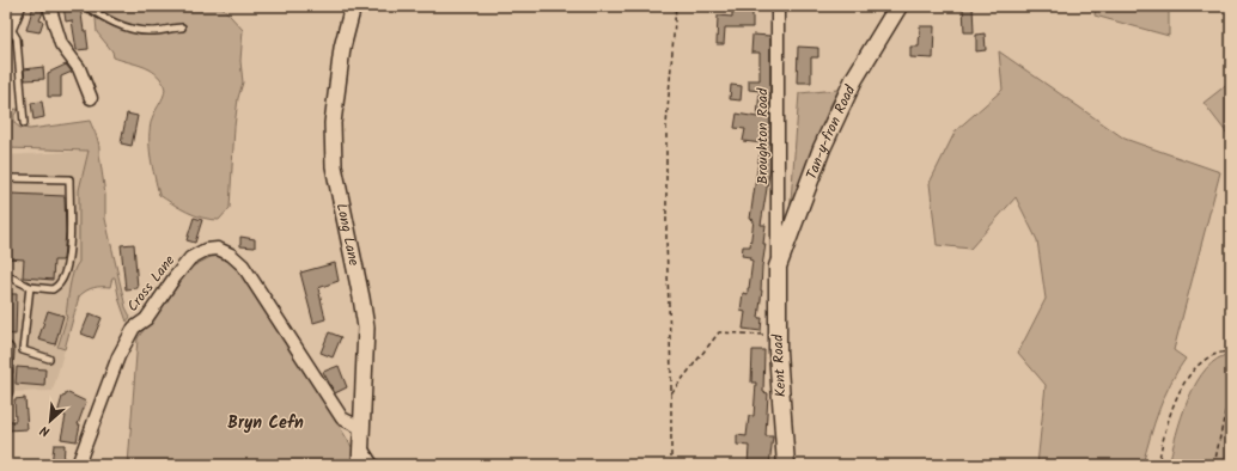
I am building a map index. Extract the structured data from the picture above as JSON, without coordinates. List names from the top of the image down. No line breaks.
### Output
{"streets":{"main road":["Tan-y-fron Road","Kent Road"],"street":["Broughton Road","Long Lane","Cross Lane"]},"crossings":[["Tan-y-fron Road","Broughton Road"],["Tan-y-fron Road","Kent Road"],["Broughton Road","Kent Road"],["Long Lane","Cross Lane"]],"districts":["Bryn Cefn"],"north":"bottom left"}
